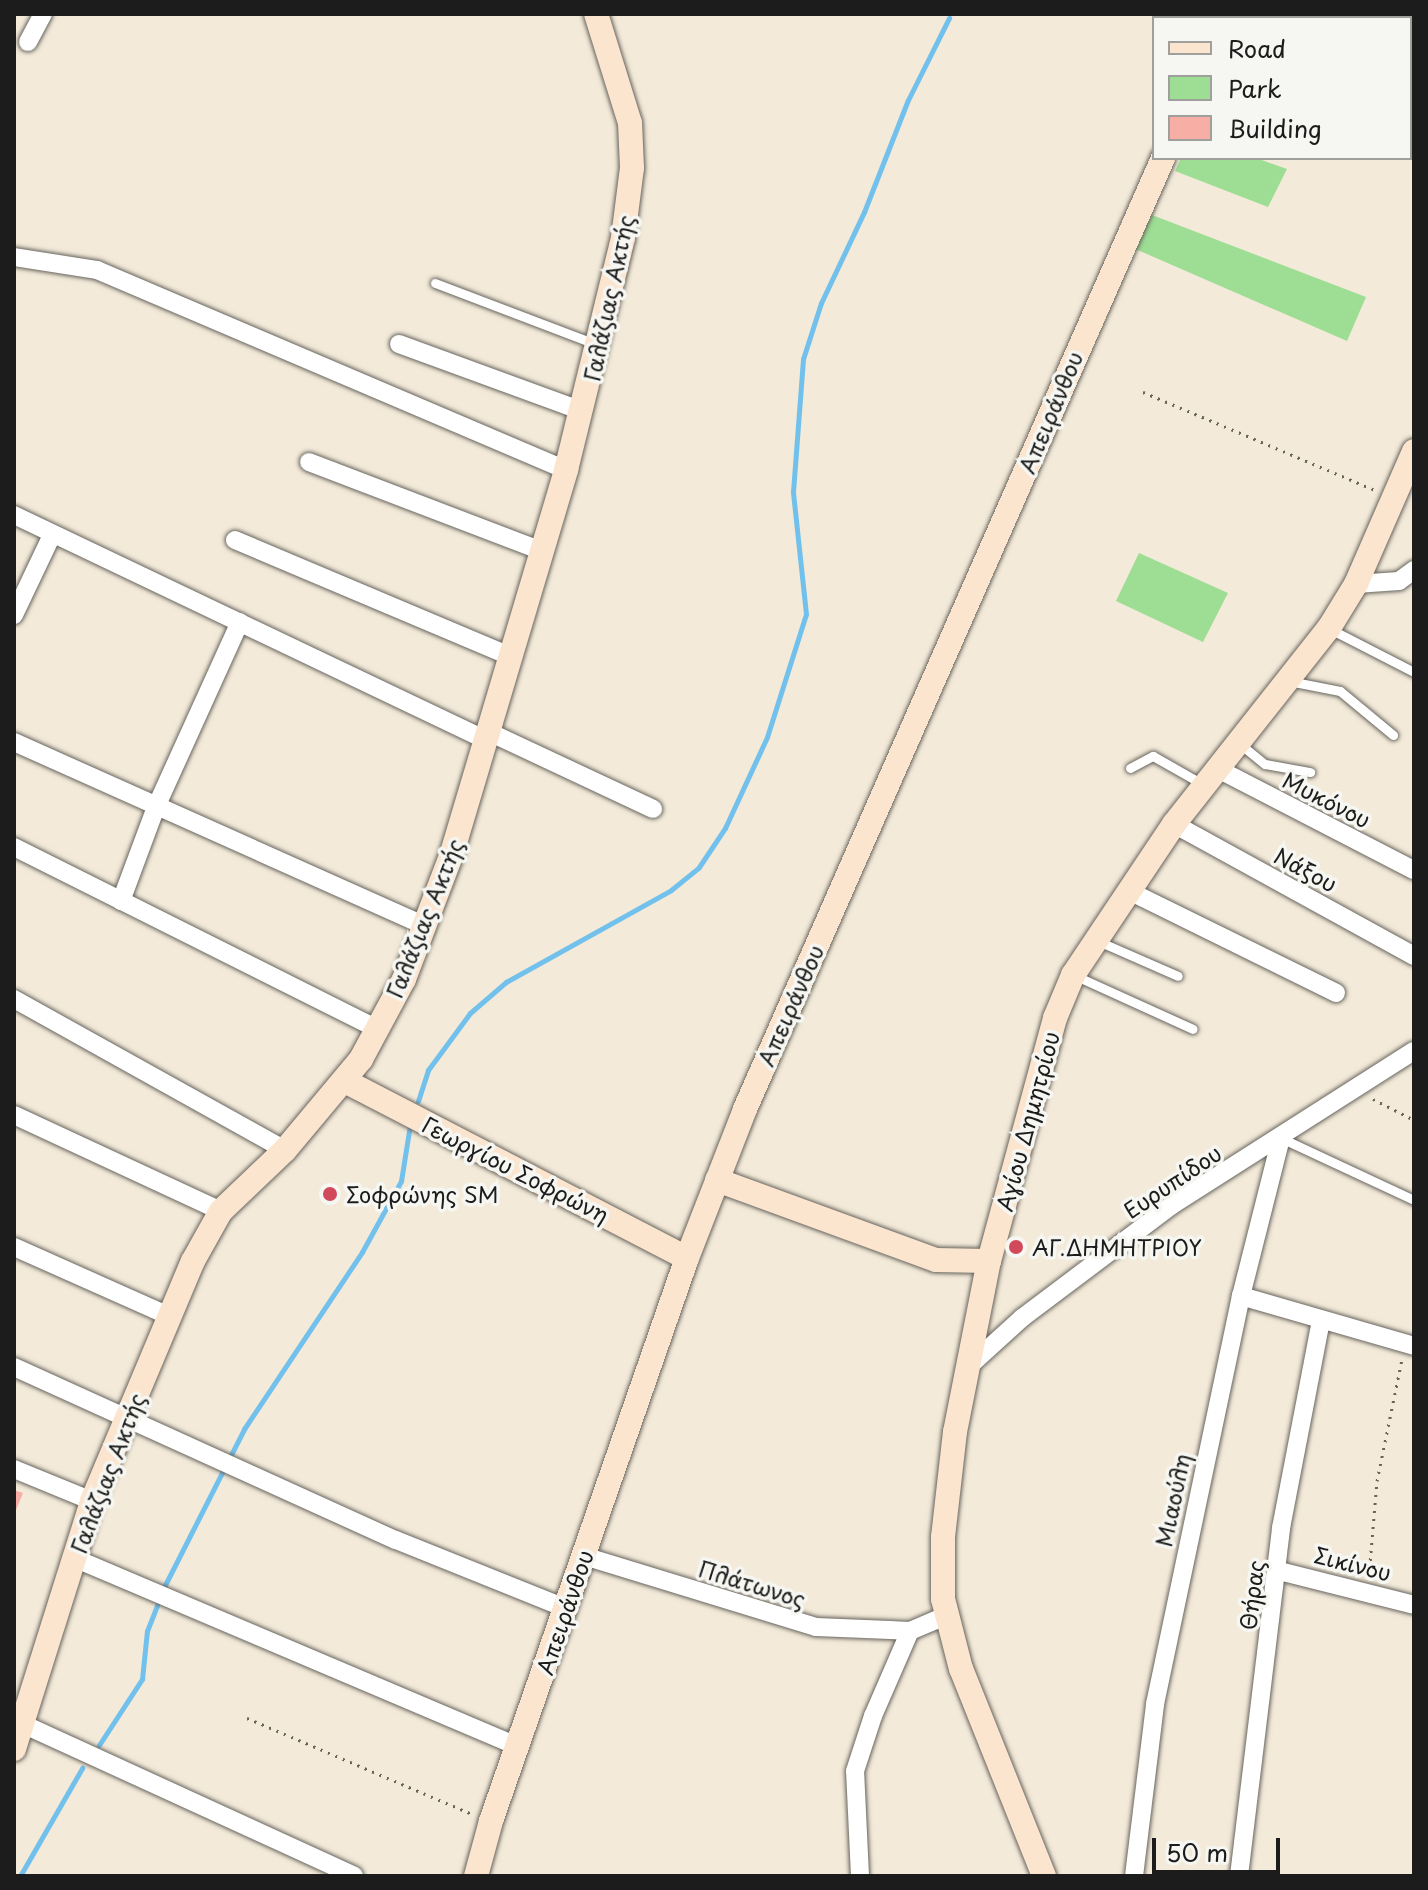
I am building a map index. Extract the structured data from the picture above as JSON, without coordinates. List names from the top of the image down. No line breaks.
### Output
{"streets":{"street":["Γαλάζιας Ακτής","Απειράνθου","Μυκόνου","Νάξου","Αγίου Δημητρίου","Γεωργίου Σοφρώνη","Ευρυπίδου","Μιαούλη","Σικίνου","Πλάτωνος","Θήρας"]},"crossings":[["Γαλάζιας Ακτής","Γεωργίου Σοφρώνη"],["Απειράνθου","Γεωργίου Σοφρώνη"],["Απειράνθου","Πλάτωνος"],["Μυκόνου","Αγίου Δημητρίου"],["Νάξου","Αγίου Δημητρίου"],["Αγίου Δημητρίου","Ευρυπίδου"],["Ευρυπίδου","Μιαούλη"],["Σικίνου","Θήρας"]],"places":["Σοφρώνης SM","ΑΓ.ΔΗΜΗΤΡΙΟΥ"],"legend":["Road","Park","Building"],"scale_bar":"50 m"}
